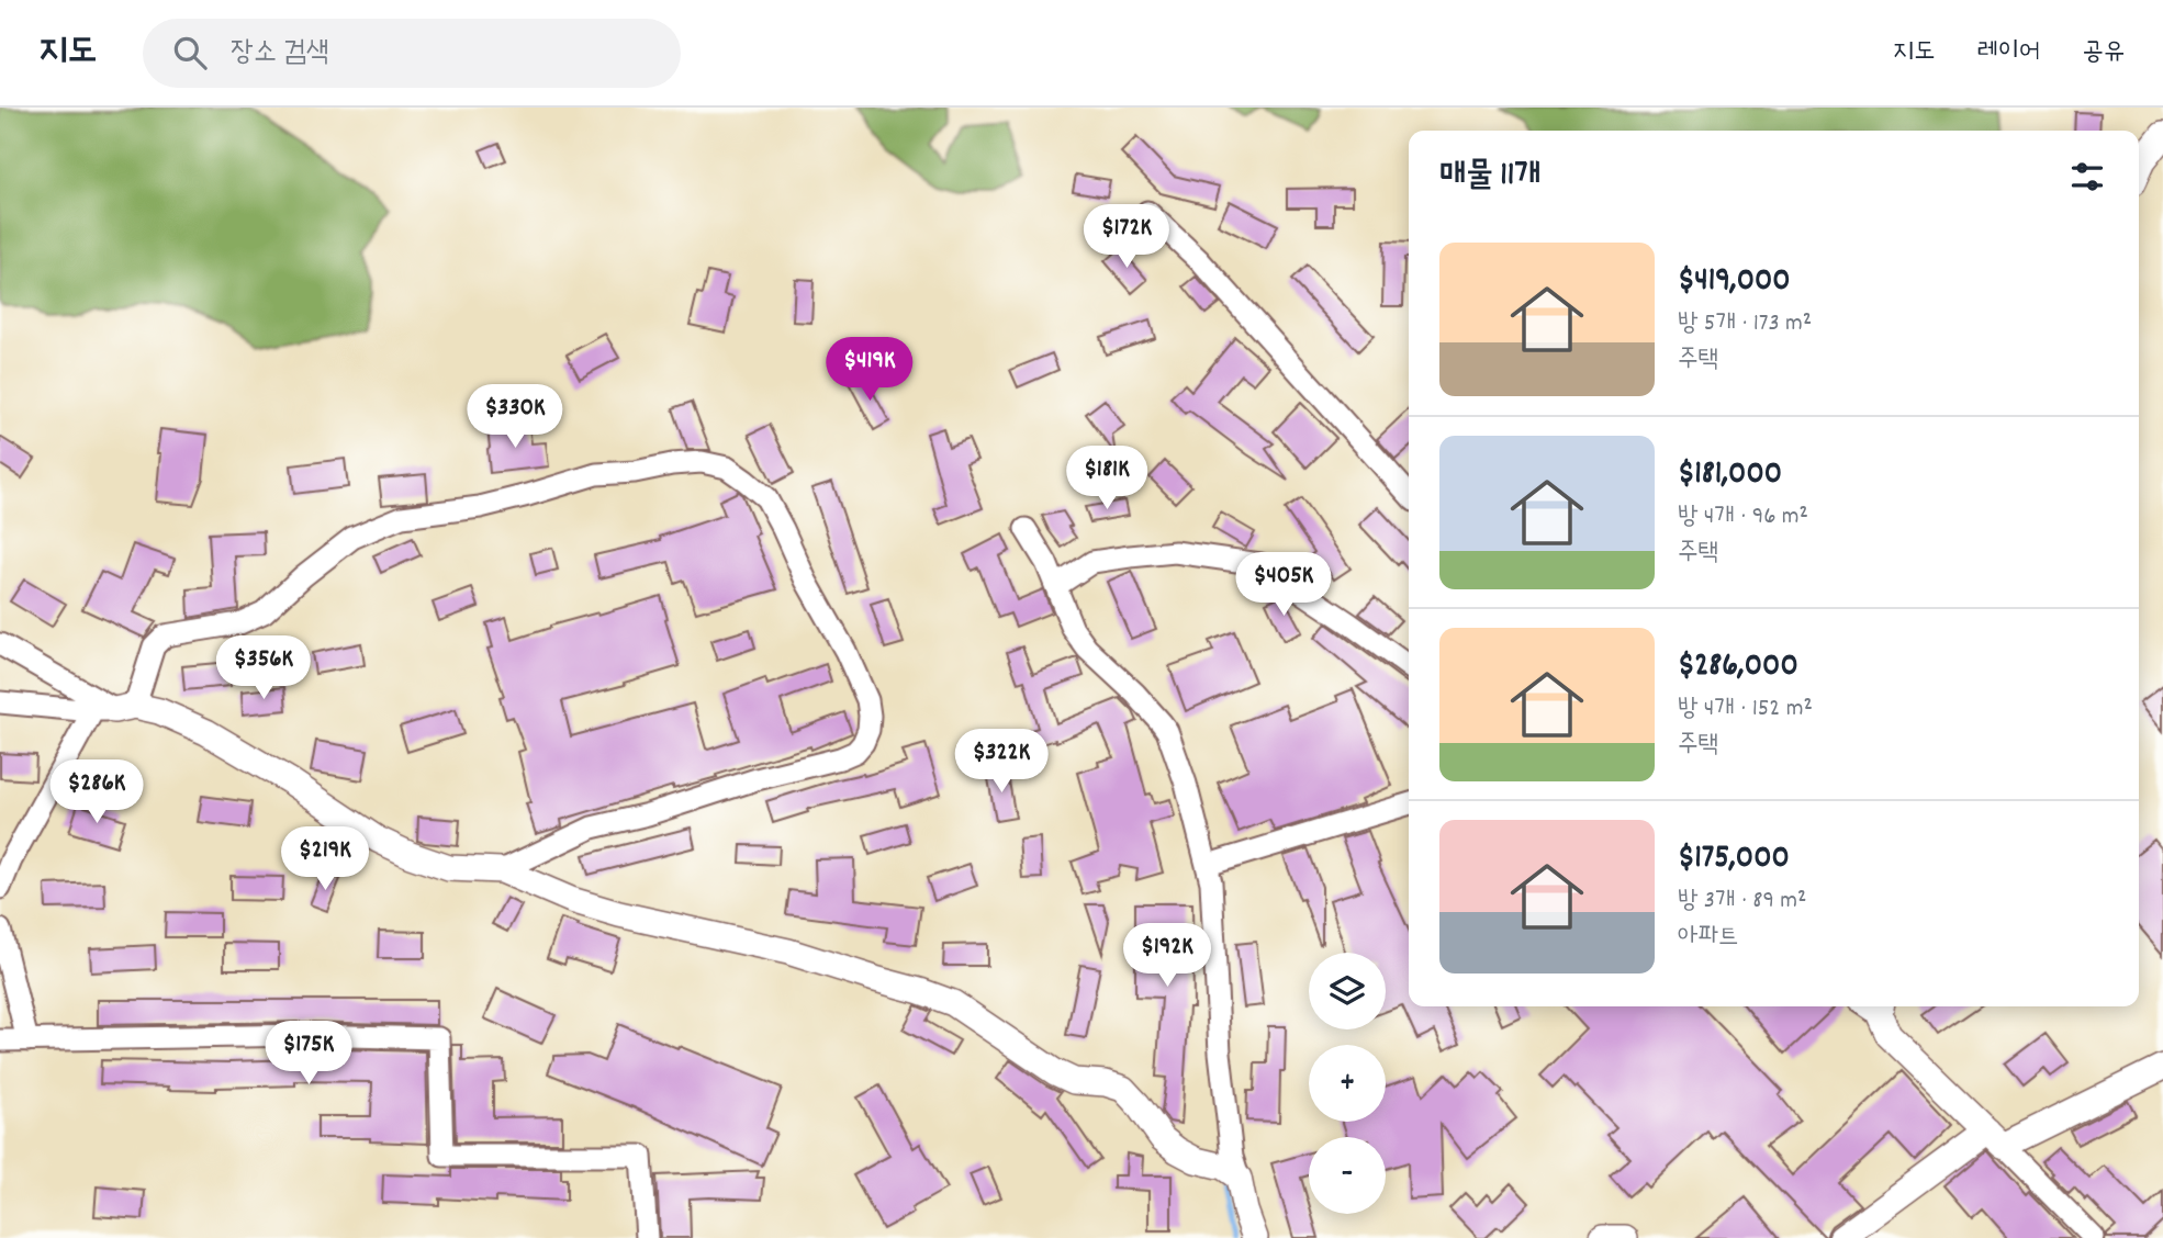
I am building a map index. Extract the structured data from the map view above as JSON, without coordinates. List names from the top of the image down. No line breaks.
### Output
{"page":{"header":"지도","search":"장소 검색","nav":["지도","레이어","공유"],"heading":"매물 11개","price":["$172K","$419K","$330K","$181K","$405K","$356K","$322K","$286K","$219K","$192K","$175K"],"list":[{"name":"$419,000","note":"방 5개 · 173 m² · 주택"},{"name":"$181,000","note":"방 4개 · 96 m² · 주택"},{"name":"$286,000","note":"방 4개 · 152 m² · 주택"},{"name":"$175,000","note":"방 3개 · 89 m² · 아파트"}],"map_buttons":["+","−"]}}
